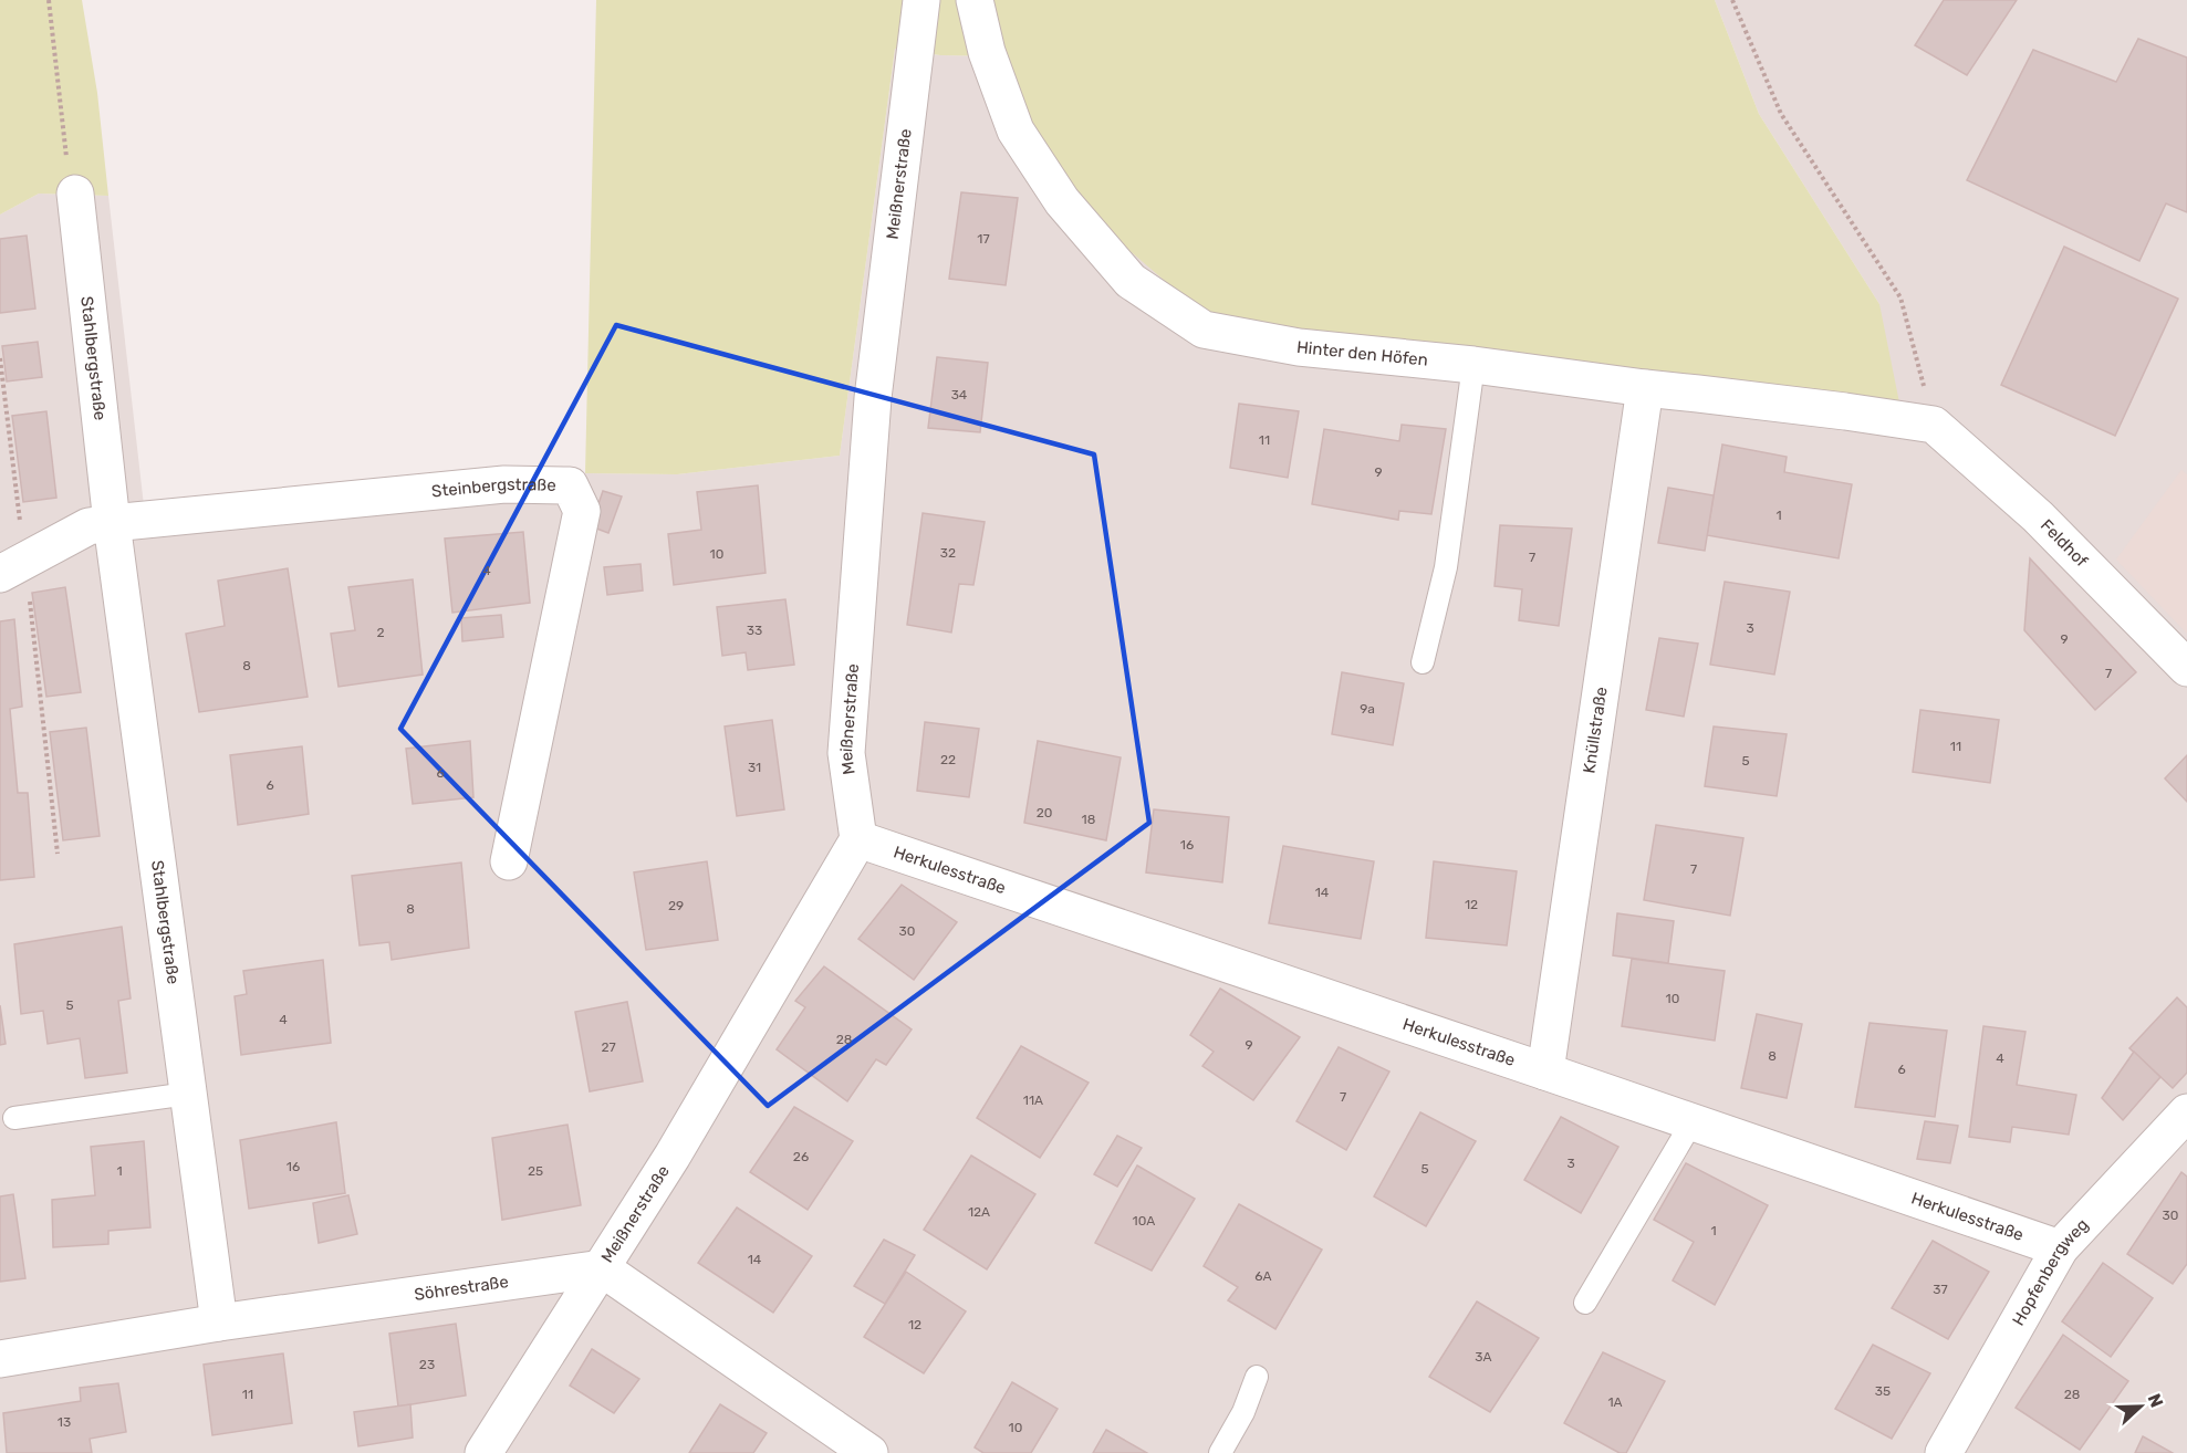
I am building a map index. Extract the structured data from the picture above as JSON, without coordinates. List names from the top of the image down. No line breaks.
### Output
{"streets":{"street":["Meißnerstraße","Hinter den Höfen","Stahlbergstraße","Steinbergstraße","Feldhof","Knüllstraße","Herkulesstraße","Hopfenbergweg","Söhrestraße"]},"crossings":[["Meißnerstraße","Herkulesstraße"],["Meißnerstraße","Söhrestraße"],["Hinter den Höfen","Feldhof"],["Hinter den Höfen","Knüllstraße"],["Stahlbergstraße","Steinbergstraße"],["Stahlbergstraße","Söhrestraße"],["Knüllstraße","Herkulesstraße"],["Herkulesstraße","Hopfenbergweg"]],"house_numbers":["17","34","11","9","1","32","10","7","4","3","33","2","9","8","7","9a","11","22","5","31","6","6","20","18","16","7","14","12","29","8","30","10","5","4","28","9","27","8","4","6","7","11A","26","3","16","5","1","25","12A","30","10A","1","14","6A","37","12","3A","23","35","11","28","1A","13","10"],"north":"right"}
